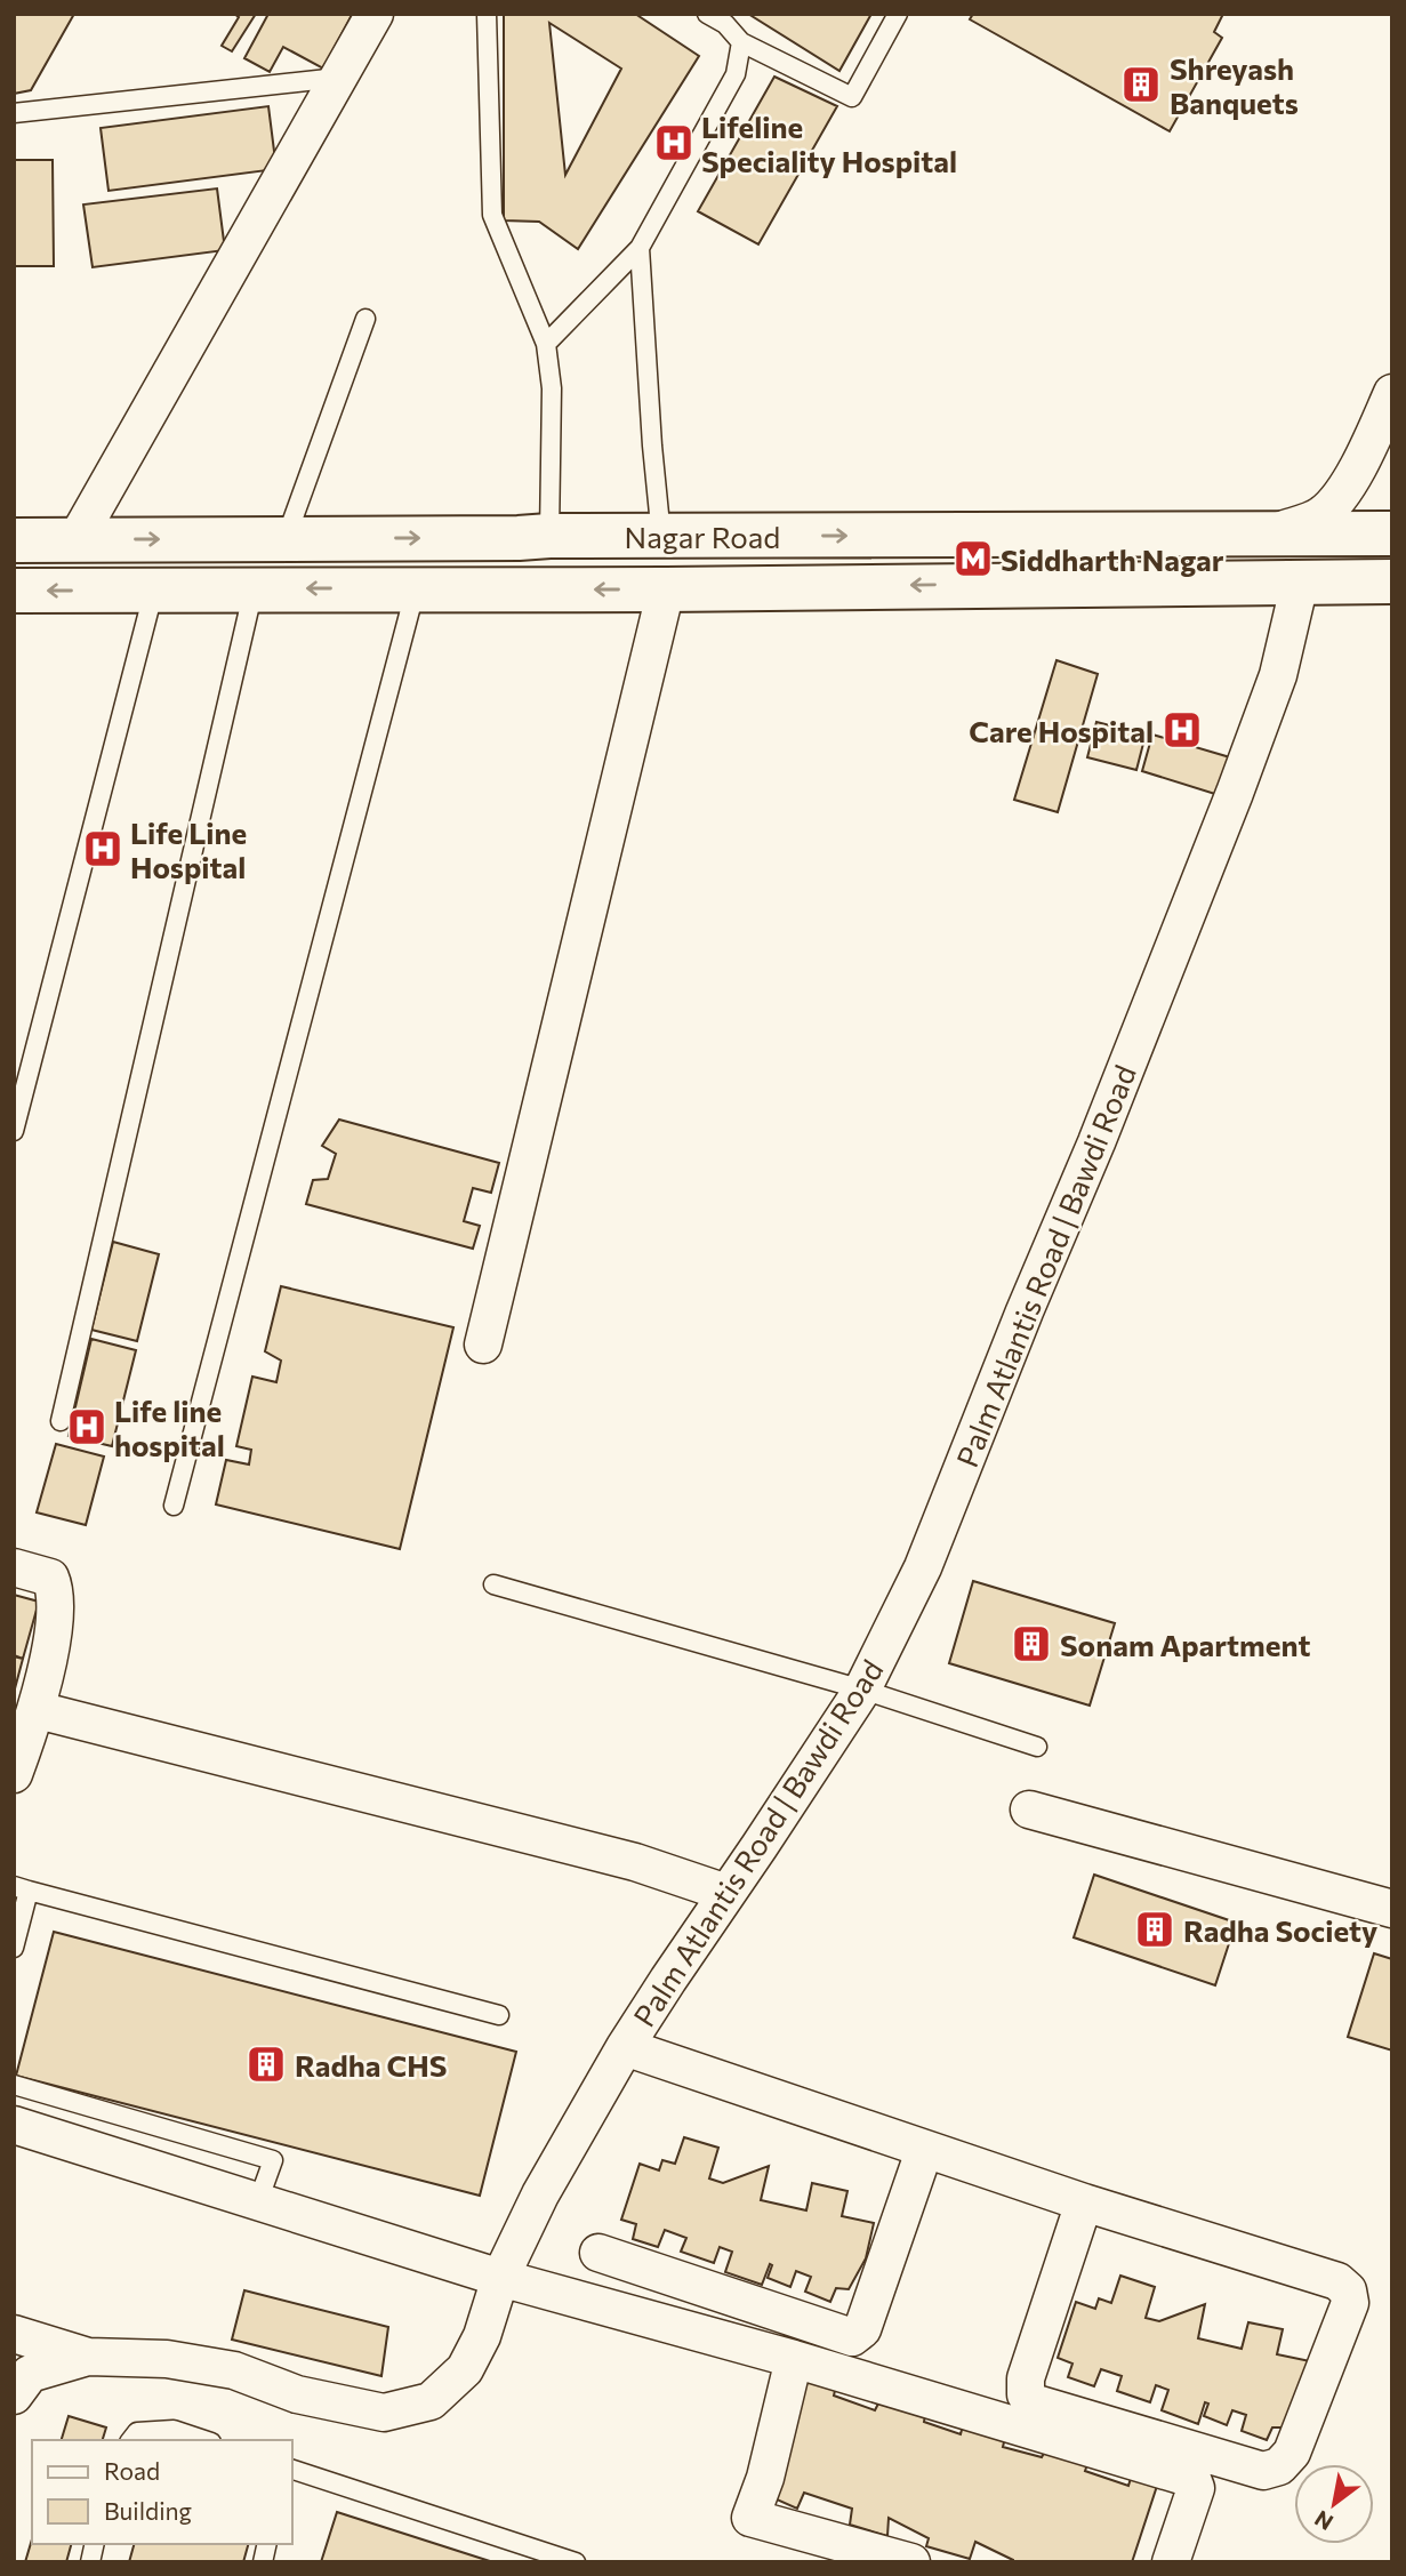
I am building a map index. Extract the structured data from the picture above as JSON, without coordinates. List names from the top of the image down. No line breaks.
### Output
{"streets":{"highway":["Nagar Road"],"street":["Palm Atlantis Road | Bawdi Road"]},"crossings":[["Nagar Road","Palm Atlantis Road | Bawdi Road"]],"places":{"building":["Shreyash Banquets","Sonam Apartment","Radha Society","Radha CHS"],"hospital":["Lifeline Speciality Hospital","Care Hospital","Life Line Hospital","Life line hospital"],"metro station":["Siddharth Nagar"]},"legend":["Road","Building"],"north":"bottom left"}
